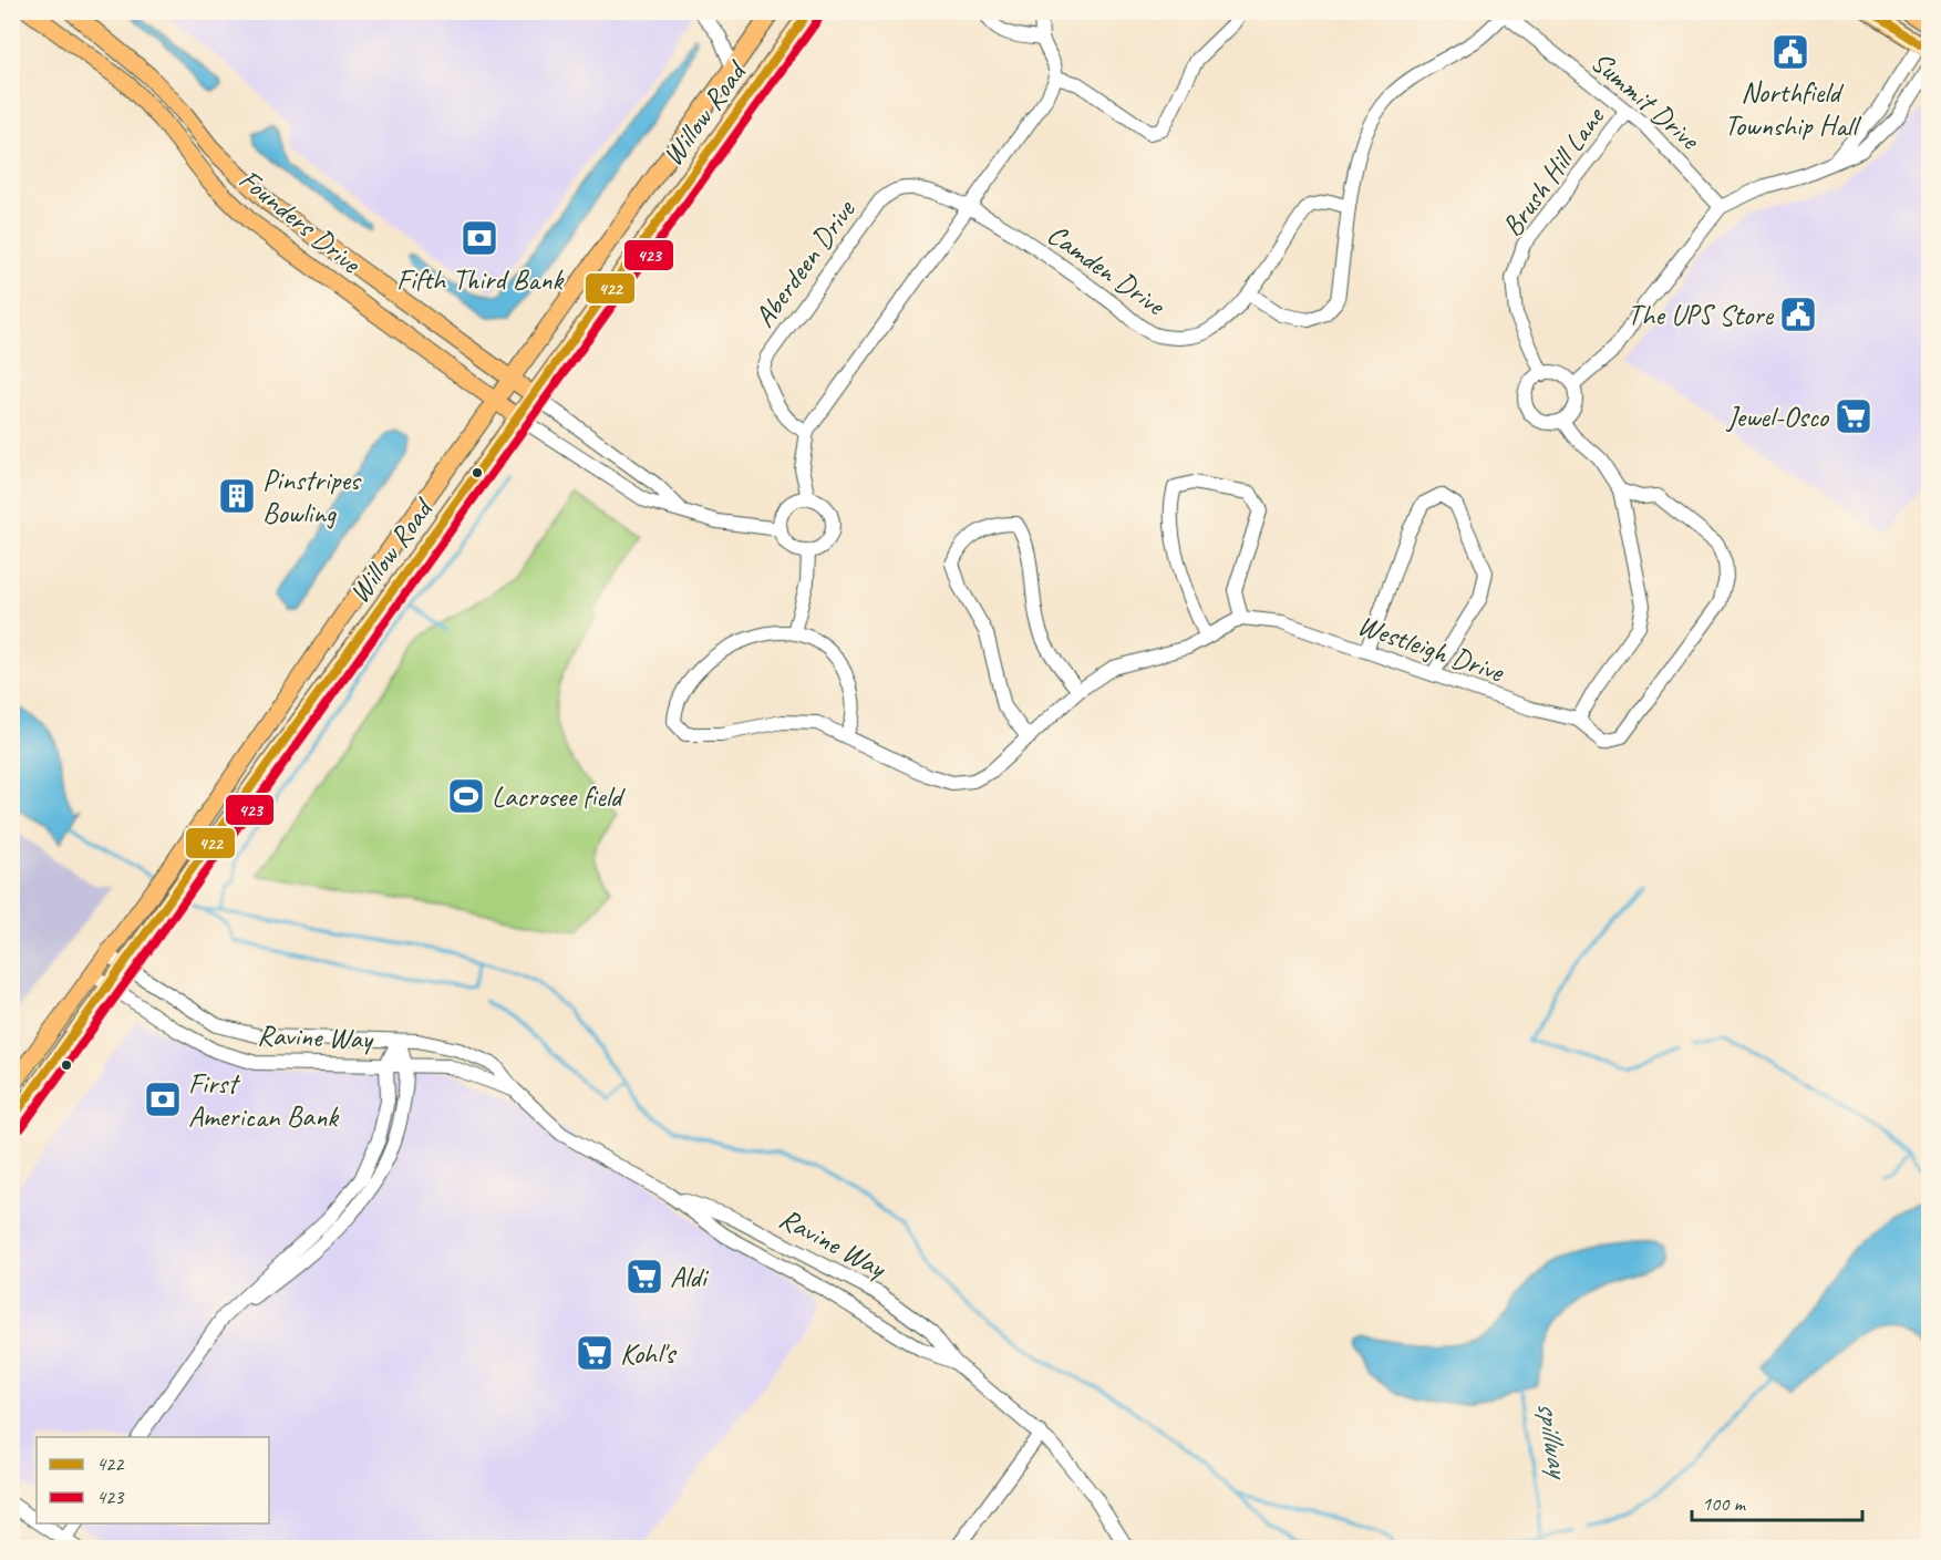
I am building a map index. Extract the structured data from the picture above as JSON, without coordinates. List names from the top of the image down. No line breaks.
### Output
{"streets":{"main road":["Willow Road","Founders Drive"],"street":["Summit Drive","Brush Hill Lane","Aberdeen Drive","Camden Drive","Westleigh Drive","Ravine Way"]},"crossings":[["Summit Drive","Brush Hill Lane"],["Willow Road","Founders Drive"],["Willow Road","Ravine Way"],["Aberdeen Drive","Camden Drive"]],"water":["spillway"],"places":{"public building":["Northfield Township Hall","The UPS Store"],"bank":["Fifth Third Bank","First American Bank"],"supermarket":["Jewel-Osco","Aldi","Kohl's"],"building":["Pinstripes Bowling"],"sports":["Lacrosee field"]},"lines":["transit line 422","transit line 423"],"legend":["422","423"],"scale_bar":"100 m"}
